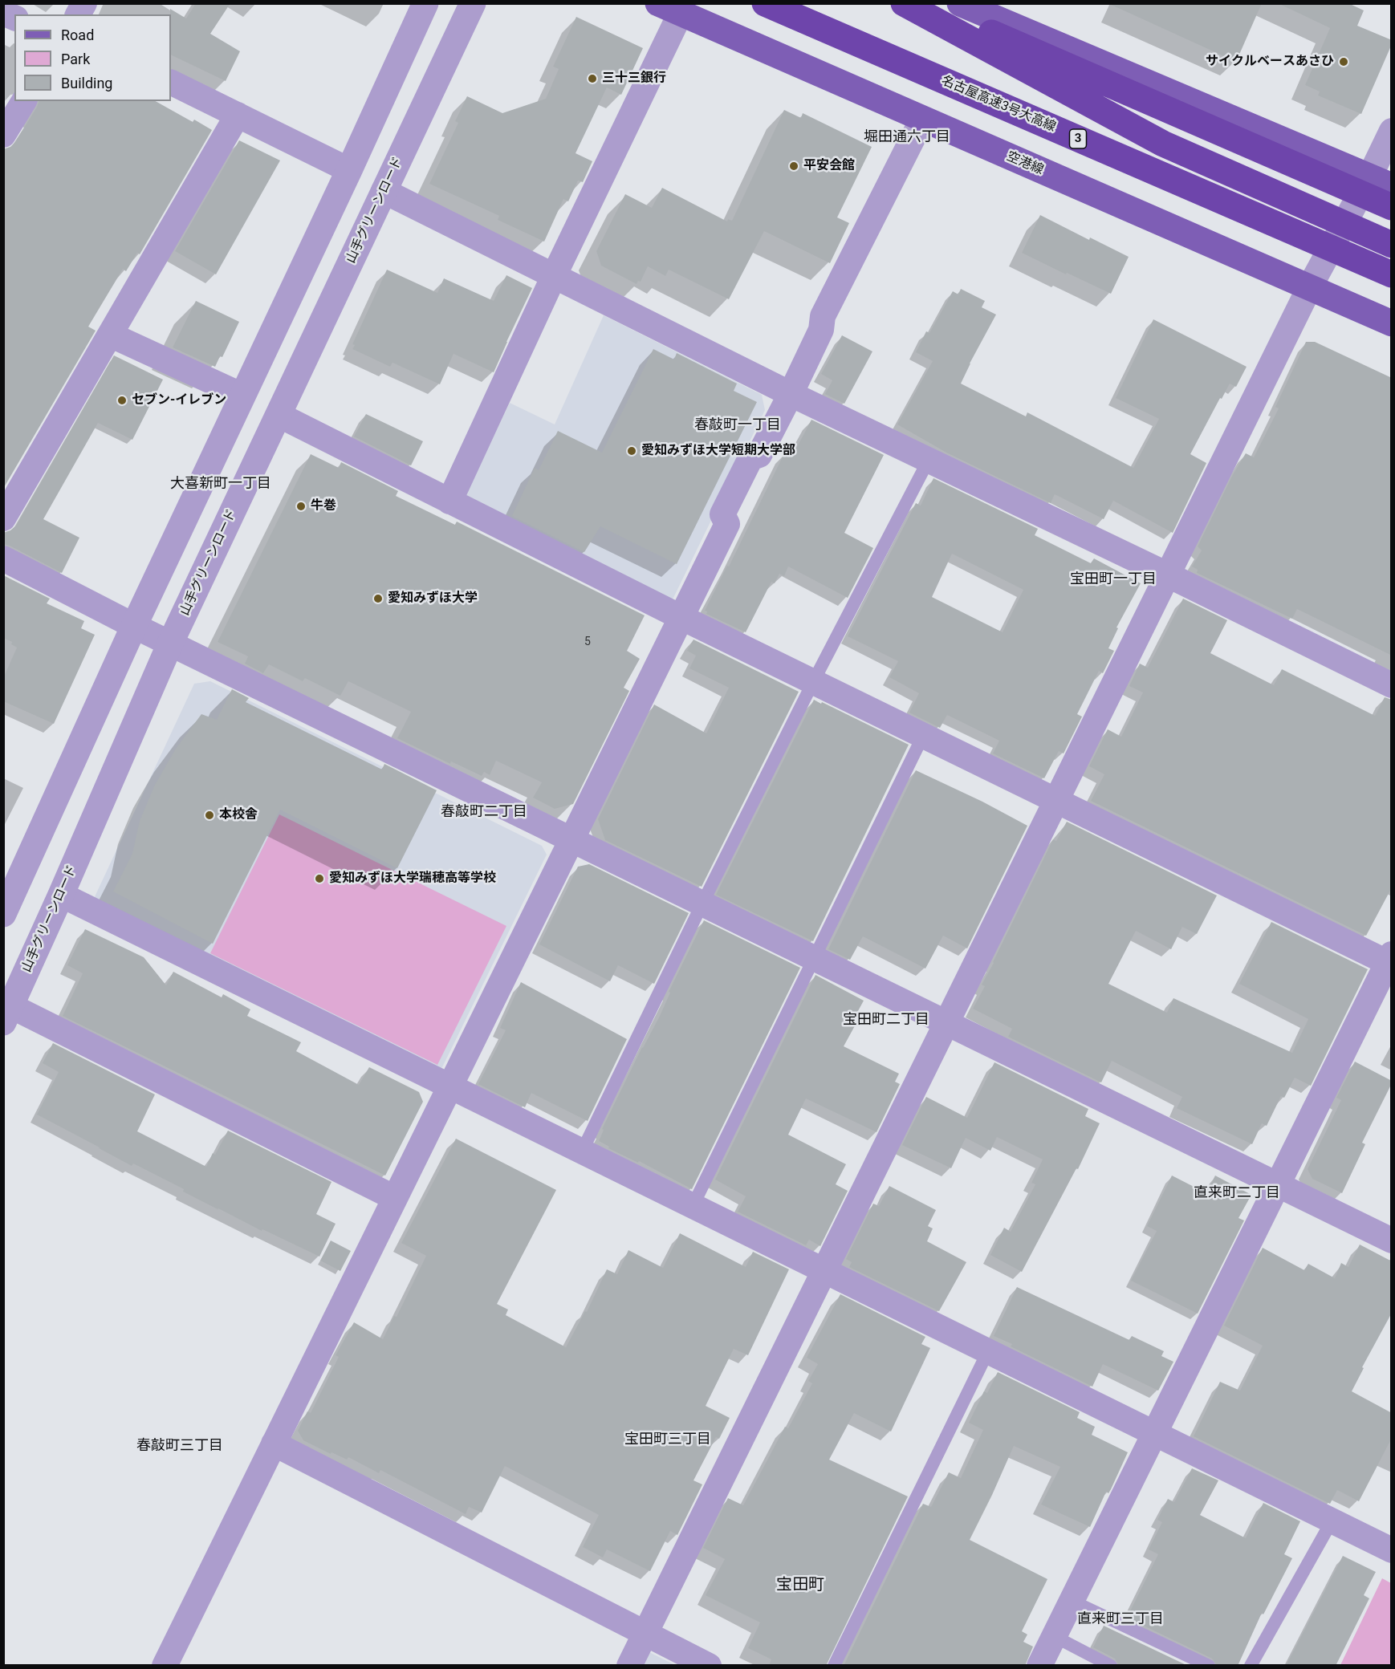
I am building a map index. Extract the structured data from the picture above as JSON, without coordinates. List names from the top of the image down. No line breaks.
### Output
{"streets":{"highway":["名古屋高速3号大高線","3"],"main road":["空港線"],"street":["山手グリーンロード"]},"districts":["堀田通六丁目","春敲町一丁目","大喜新町一丁目","宝田町一丁目","春敲町二丁目","宝田町二丁目","直来町二丁目","宝田町三丁目","春敲町三丁目","宝田町","直来町三丁目"],"places":["サイクルベースあさひ","三十三銀行","平安会館","セブン-イレブン","愛知みずほ大学短期大学部","牛巻","愛知みずほ大学","本校舎","愛知みずほ大学瑞穂高等学校"],"house_numbers":["5"],"legend":["Road","Park","Building"]}
